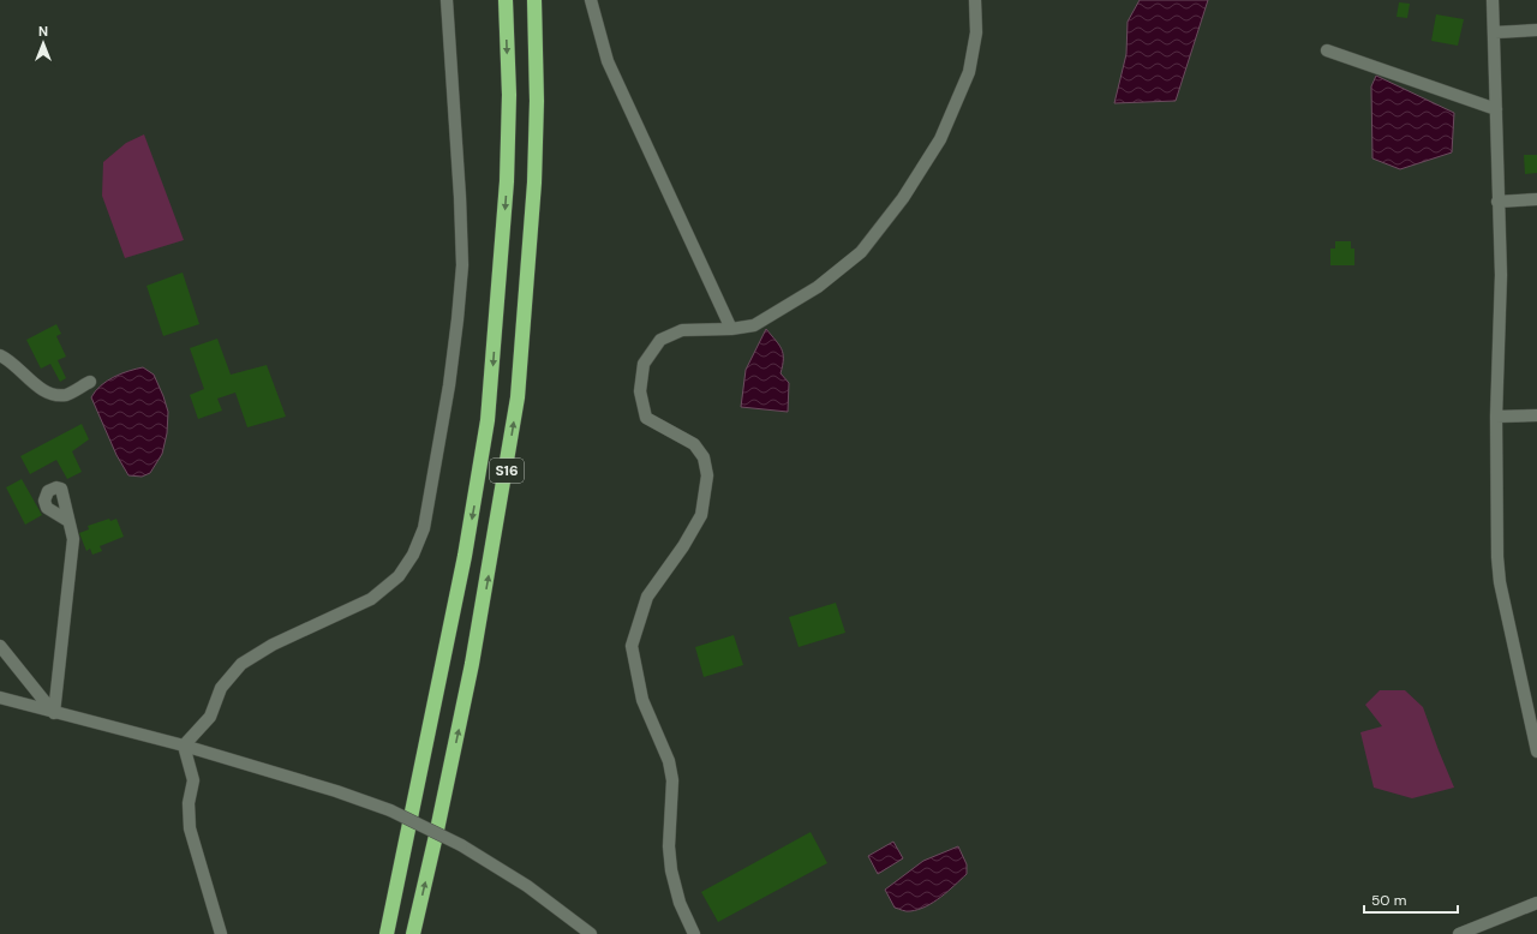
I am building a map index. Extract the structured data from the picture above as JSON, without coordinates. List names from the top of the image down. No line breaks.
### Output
{"streets":{"highway":["S16"]},"scale_bar":"50 m","north":"top"}
